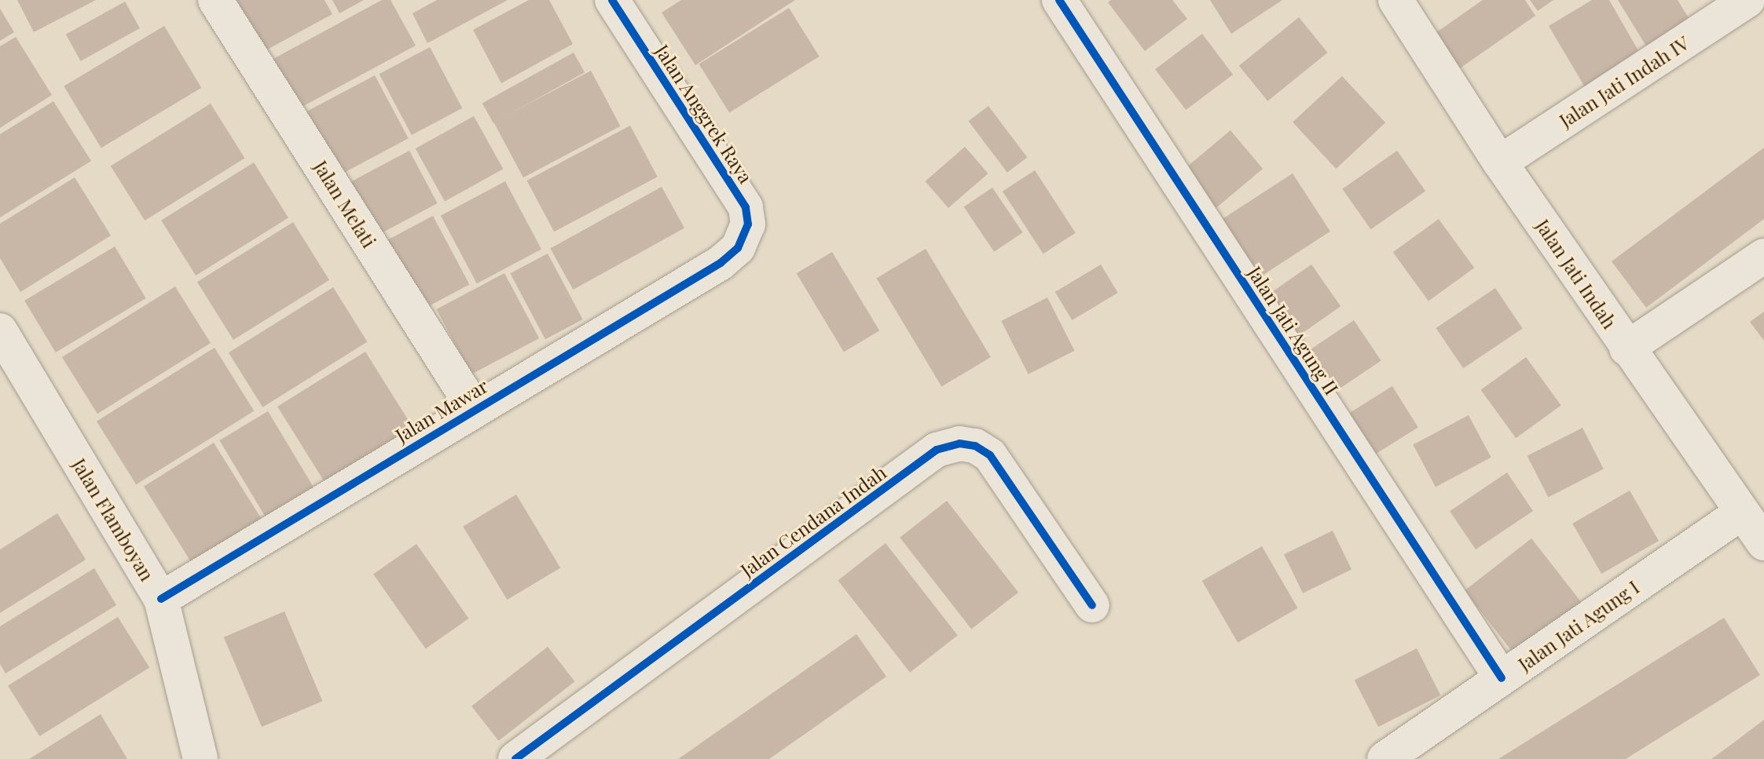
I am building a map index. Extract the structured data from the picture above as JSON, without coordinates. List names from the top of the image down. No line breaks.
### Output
{"streets":{"street":["Jalan Jati Indah IV","Jalan Anggrek Raya","Jalan Melati","Jalan Jati Indah","Jalan Jati Agung II","Jalan Mawar","Jalan Flamboyan","Jalan Cendana Indah","Jalan Jati Agung I"]},"crossings":[["Jalan Jati Indah IV","Jalan Jati Indah"],["Jalan Anggrek Raya","Jalan Mawar"],["Jalan Melati","Jalan Mawar"],["Jalan Jati Indah","Jalan Jati Agung I"],["Jalan Jati Agung II","Jalan Jati Agung I"],["Jalan Mawar","Jalan Flamboyan"]]}
